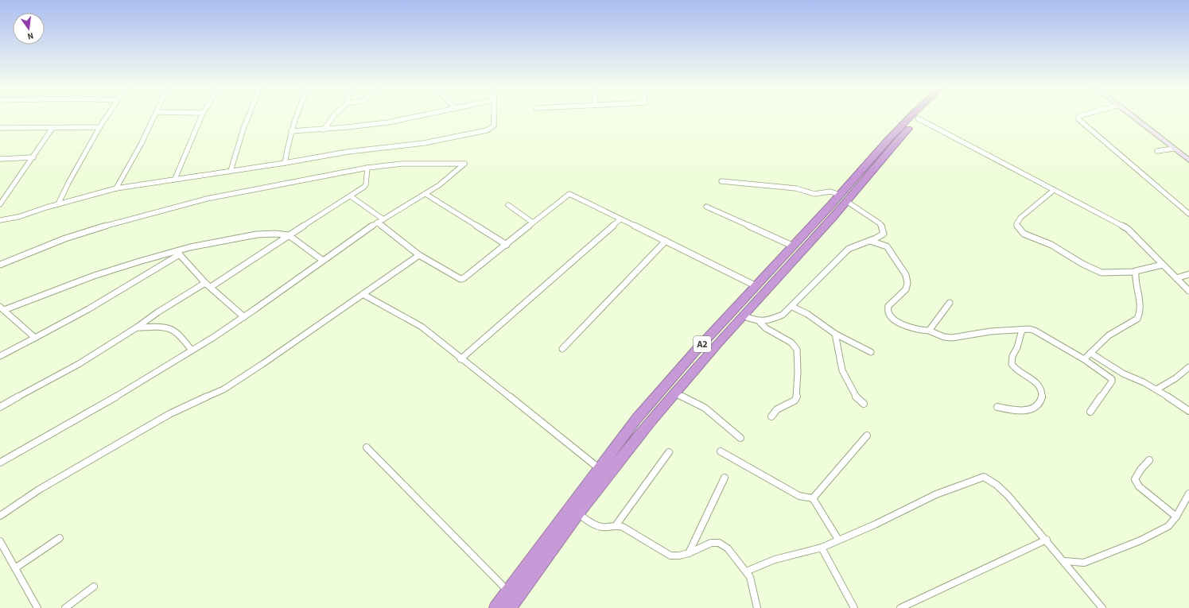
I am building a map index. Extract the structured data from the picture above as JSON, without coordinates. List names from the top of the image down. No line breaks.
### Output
{"streets":{"highway":["A2"]},"north":"bottom"}
